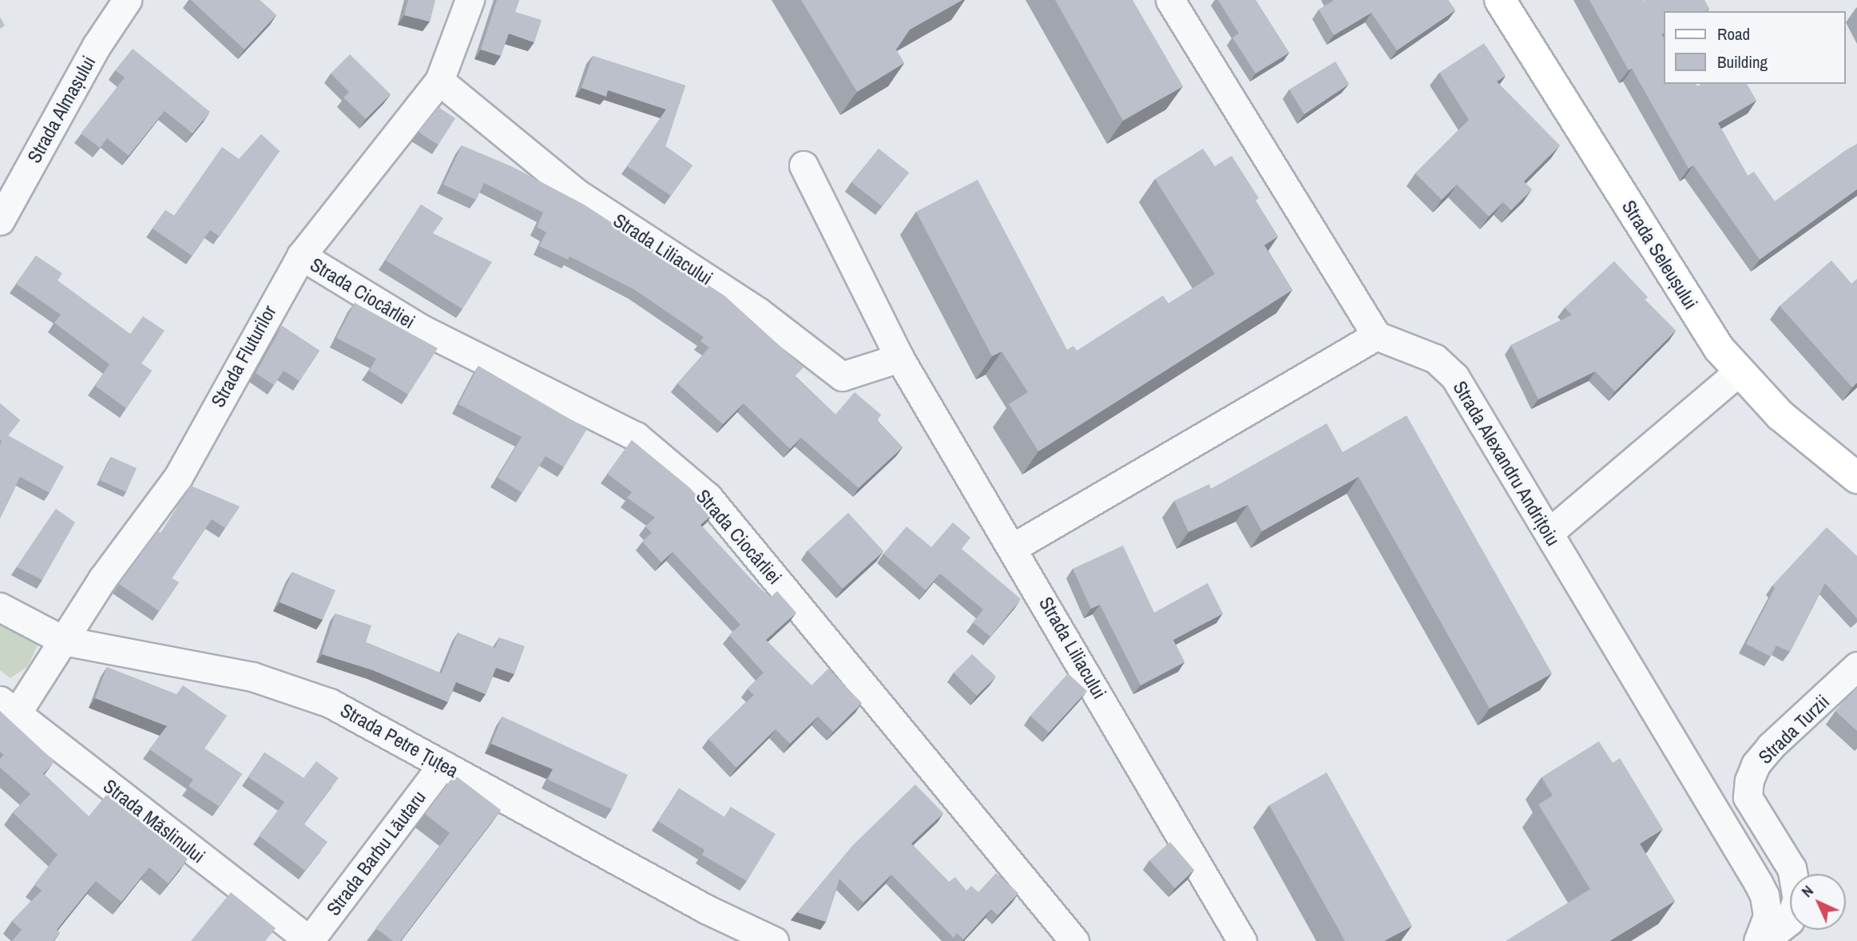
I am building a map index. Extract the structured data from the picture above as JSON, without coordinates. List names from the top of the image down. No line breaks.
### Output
{"streets":{"main road":["Strada Seleușului"],"street":["Strada Almașului","Strada Liliacului","Strada Ciocârliei","Strada Fluturilor","Strada Alexandru Andrițoiu","Strada Turzii","Strada Petre Țuțea","Strada Măslinului","Strada Barbu Lăutaru"]},"crossings":[["Strada Liliacului","Strada Fluturilor"],["Strada Ciocârliei","Strada Fluturilor"],["Strada Fluturilor","Strada Petre Țuțea"],["Strada Fluturilor","Strada Măslinului"],["Strada Petre Țuțea","Strada Barbu Lăutaru"],["Strada Măslinului","Strada Barbu Lăutaru"]],"legend":["Road","Building"],"north":"top left"}
